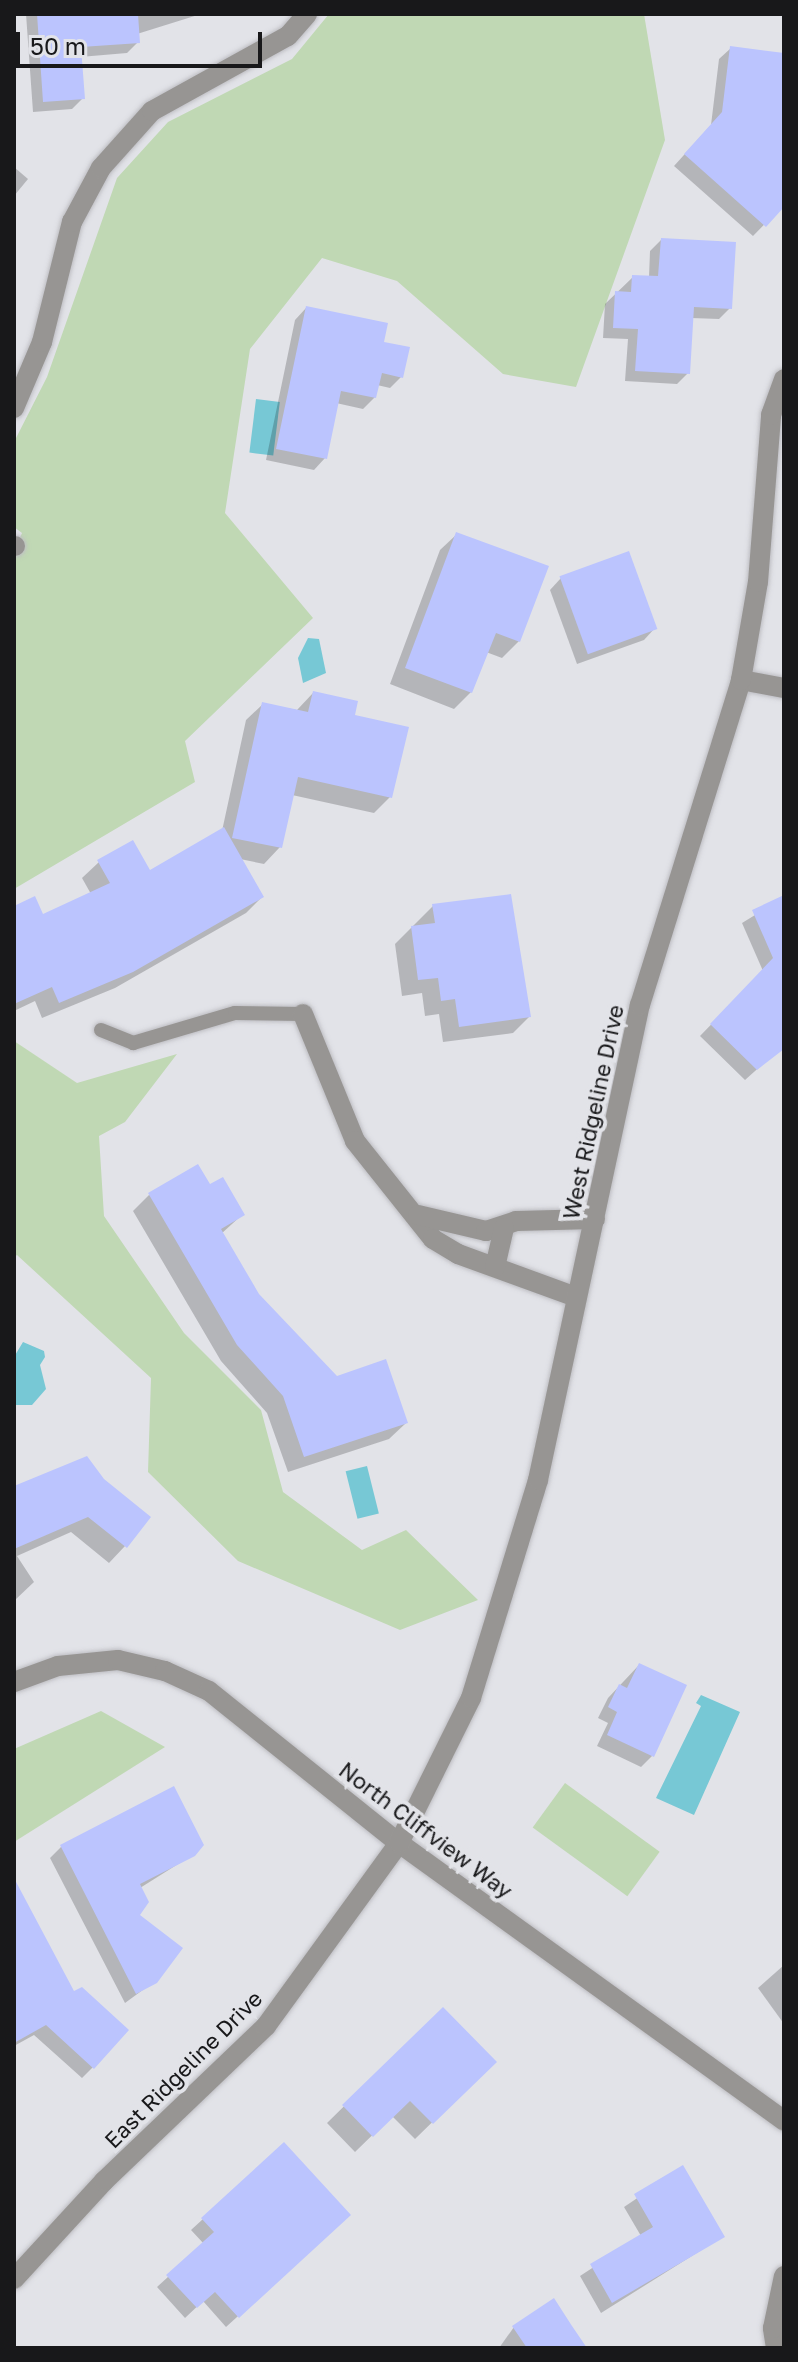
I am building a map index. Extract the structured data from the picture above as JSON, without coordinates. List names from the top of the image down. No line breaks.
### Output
{"streets":{"street":["West Ridgeline Drive","North Cliffview Way","East Ridgeline Drive"]},"crossings":[["West Ridgeline Drive","North Cliffview Way"],["West Ridgeline Drive","East Ridgeline Drive"],["North Cliffview Way","East Ridgeline Drive"]],"scale_bar":"50 m"}
